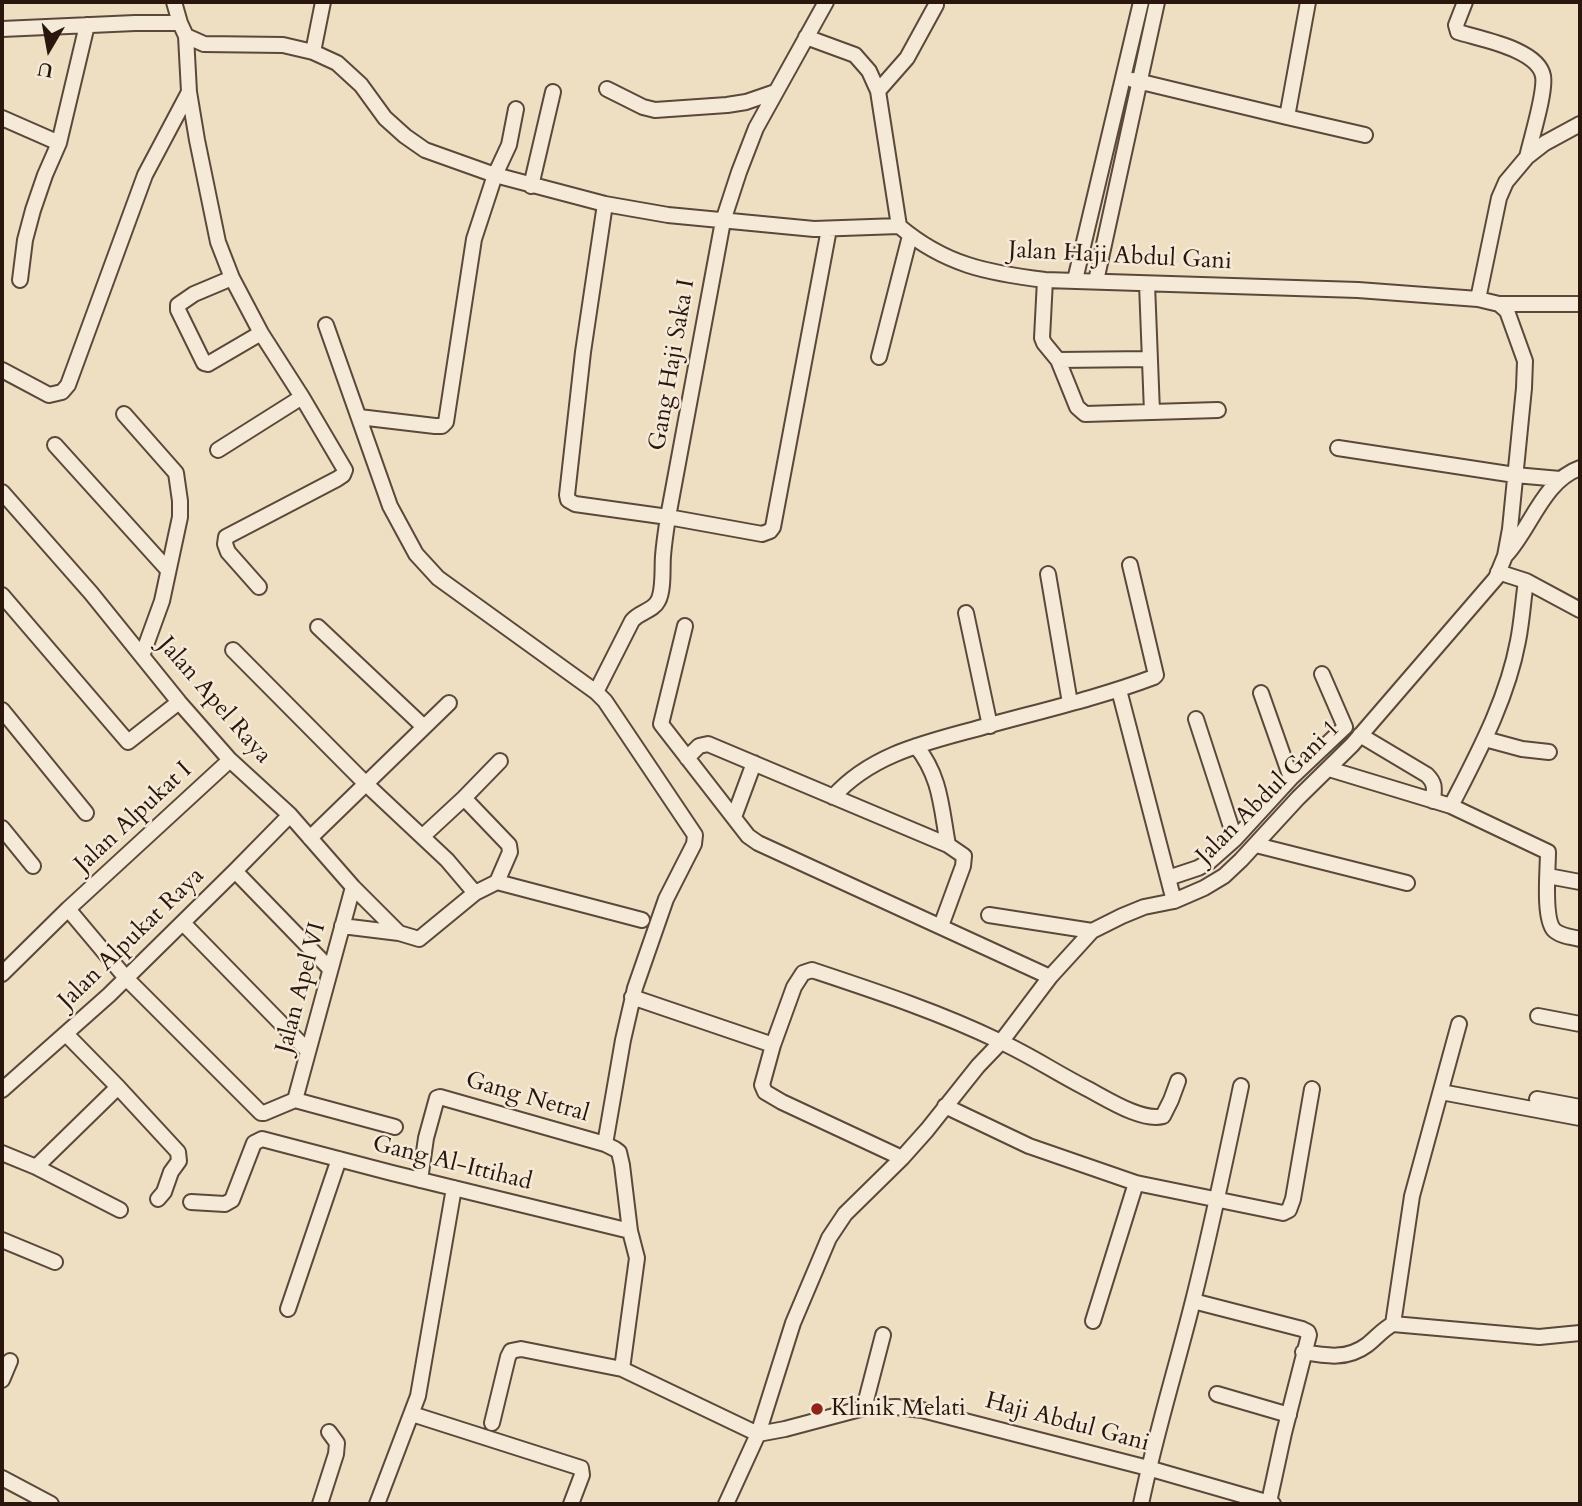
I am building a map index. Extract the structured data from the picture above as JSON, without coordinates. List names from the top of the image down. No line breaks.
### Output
{"streets":{"street":["Jalan Haji Abdul Gani","Gang Haji Saka I","Jalan Apel Raya","Jalan Abdul Gani 1","Jalan Alpukat I","Jalan Alpukat Raya","Jalan Apel VI","Gang Netral","Gang Al-Ittihad","Haji Abdul Gani"]},"crossings":[["Jalan Haji Abdul Gani","Jalan Abdul Gani 1"],["Jalan Apel Raya","Jalan Alpukat I"],["Jalan Apel Raya","Jalan Alpukat Raya"],["Jalan Apel Raya","Jalan Apel VI"],["Jalan Abdul Gani 1","Haji Abdul Gani"],["Jalan Alpukat I","Jalan Alpukat Raya"],["Jalan Alpukat I","Jalan Apel VI"],["Gang Netral","Gang Al-Ittihad"]],"places":["Klinik Melati"],"north":"bottom"}
